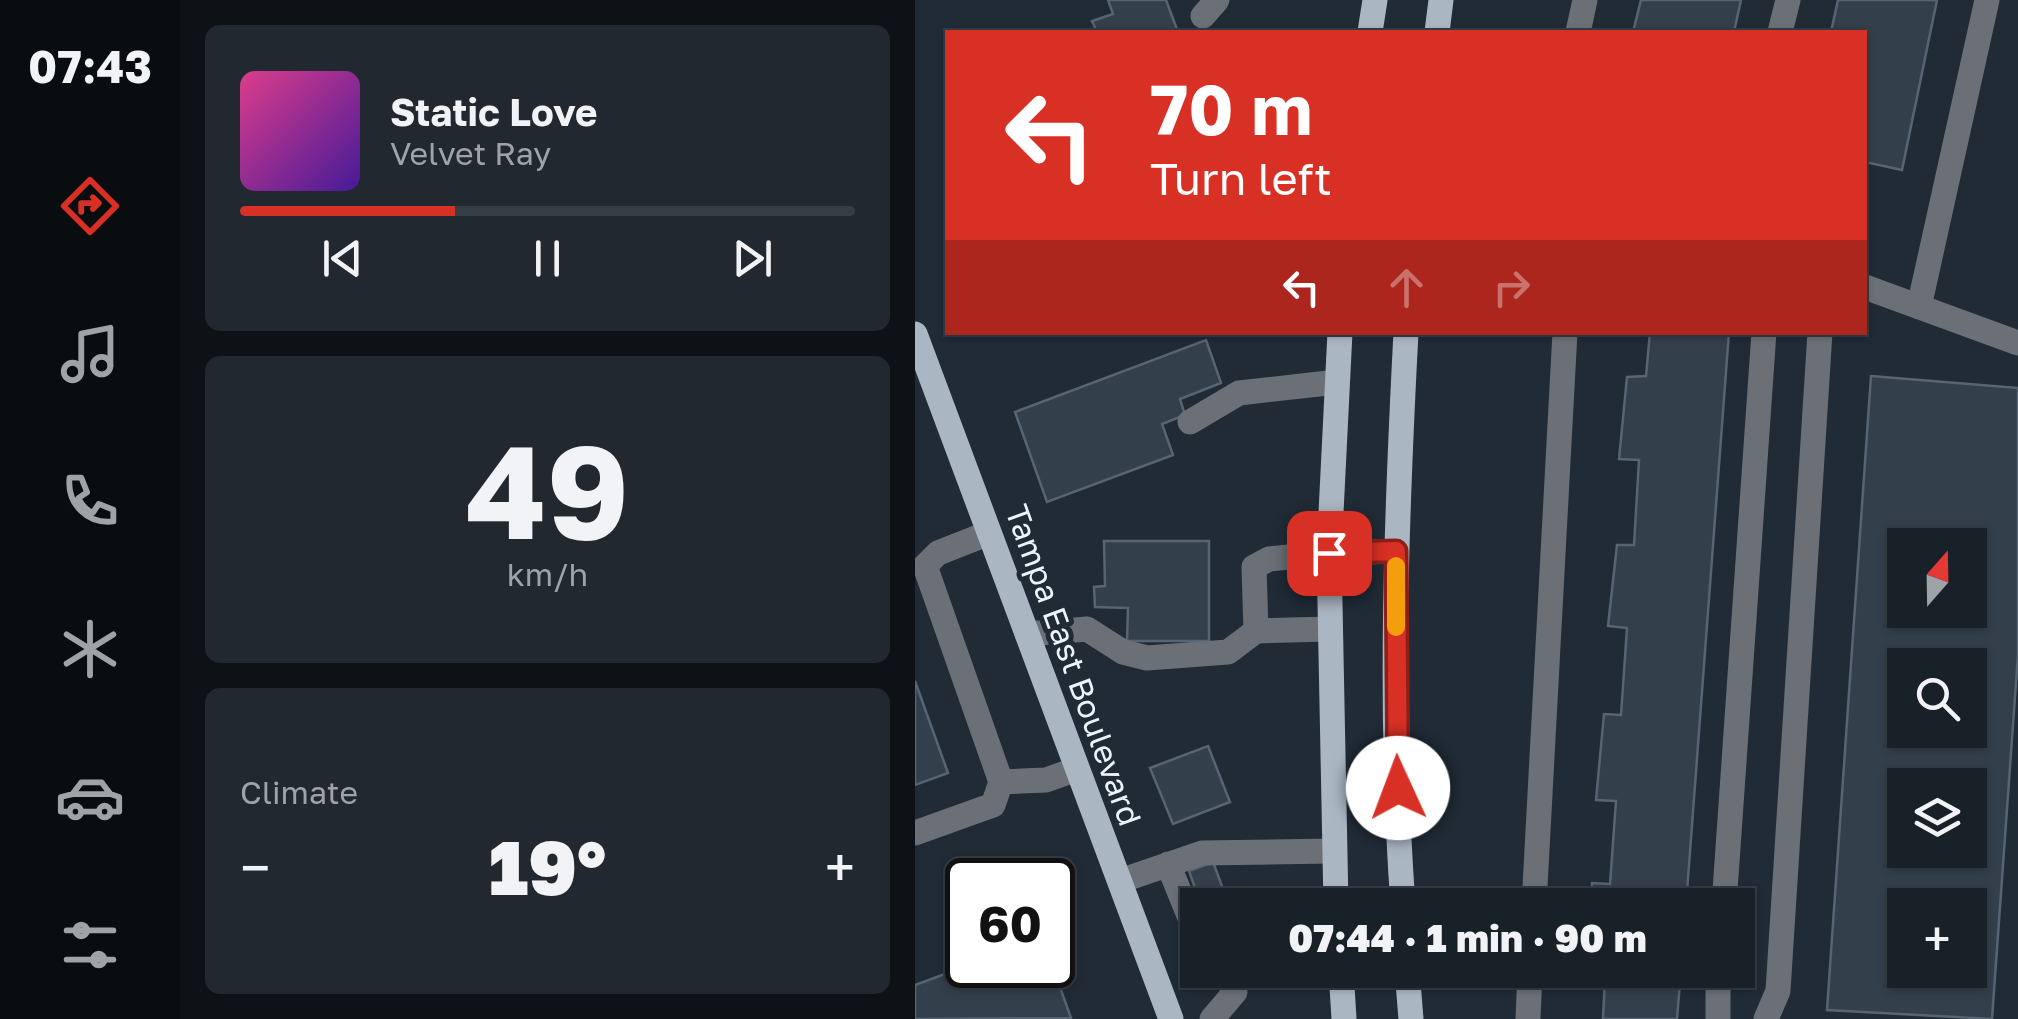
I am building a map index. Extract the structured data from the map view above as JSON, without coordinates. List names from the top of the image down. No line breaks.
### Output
{"streets":{"main road":["Tampa East Boulevard"]},"north":"top","page":{"tabs":"07:43","turn":["70 m","Turn left"],"song":["Static Love","Velvet Ray"],"tile":[["49","km/h"],"Climate"],"map_buttons":"+","heat":["−","19°","+"],"limit":"60","trip":"07:44 · 1 min · 90 m"}}
